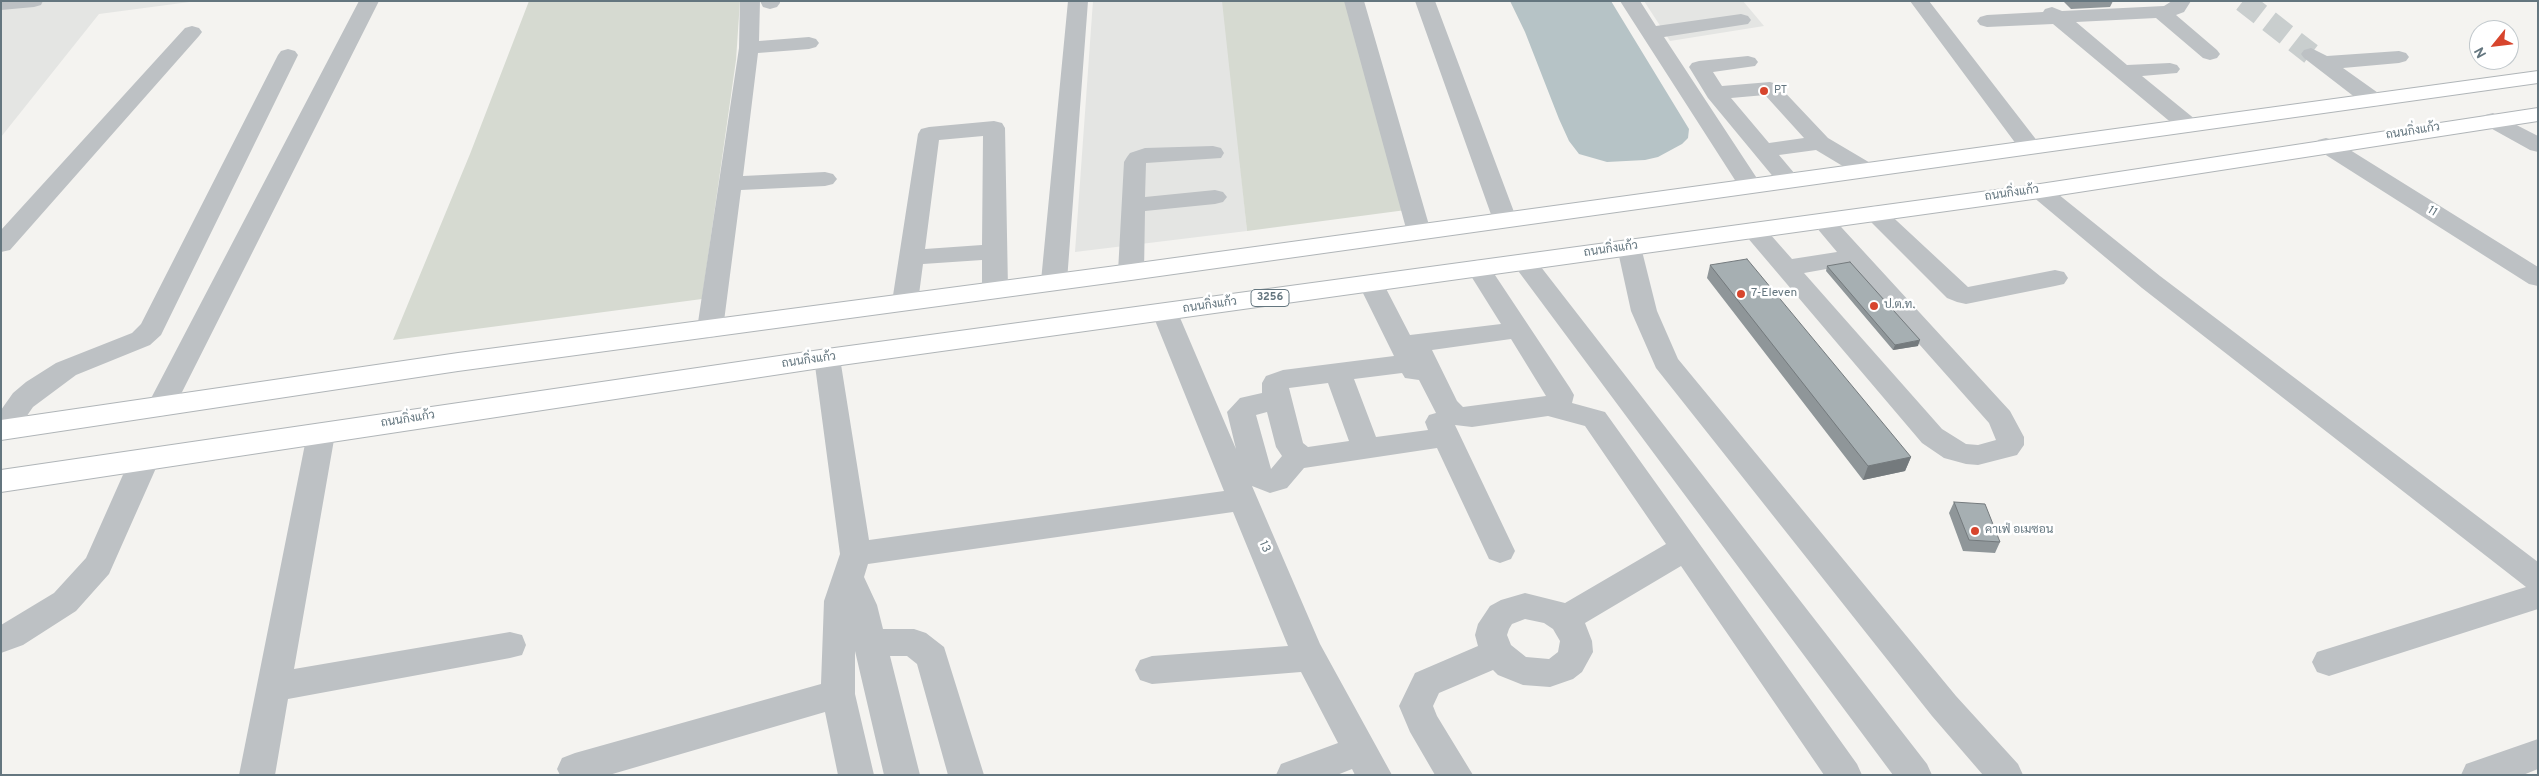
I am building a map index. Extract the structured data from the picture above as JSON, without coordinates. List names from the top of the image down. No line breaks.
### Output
{"streets":{"main road":["ถนนกิ่งแก้ว","3256"],"street":["11","13"]},"crossings":[["ถนนกิ่งแก้ว","11"],["ถนนกิ่งแก้ว","13"]],"places":["PT","7-Eleven","ป.ต.ท.","คาเฟ่ อเมซอน"],"north":"bottom left"}
